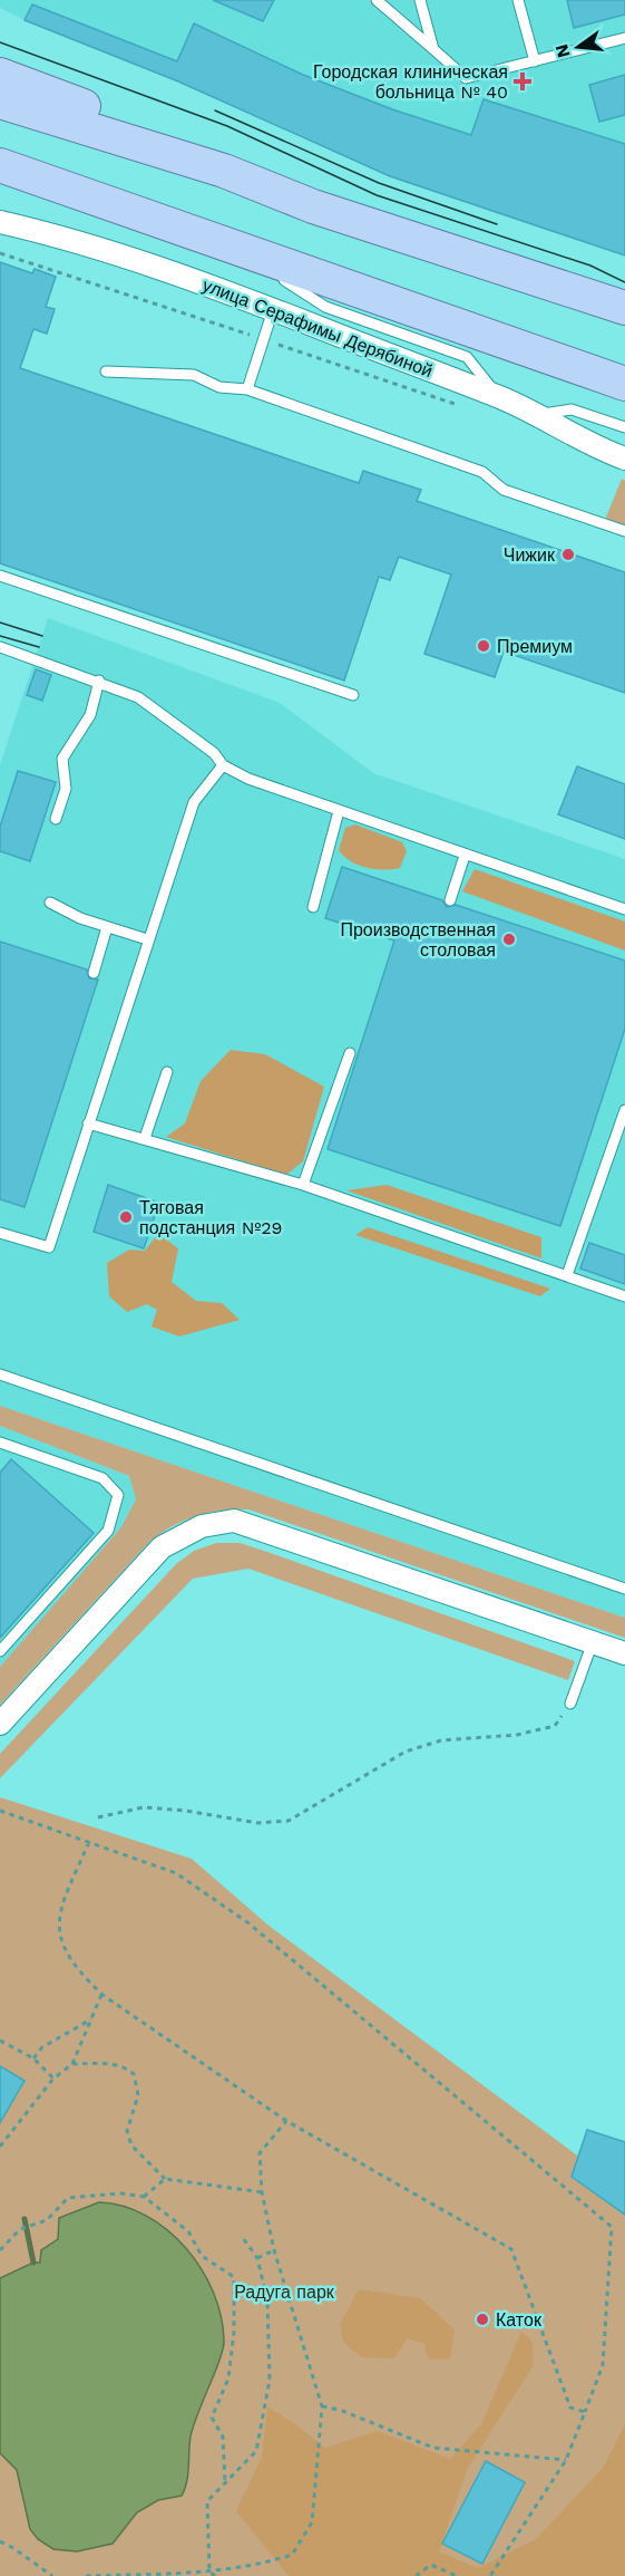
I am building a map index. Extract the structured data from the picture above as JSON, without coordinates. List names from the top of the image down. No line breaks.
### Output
{"streets":{"street":["улица Серафимы Дерябиной"]},"parks":["Радуга парк"],"places":{"health":["Городская клиническая больница № 40"],"other":["Чижик","Премиум","Производственная столовая","Тяговая подстанция №29","Каток"]},"north":"left"}
